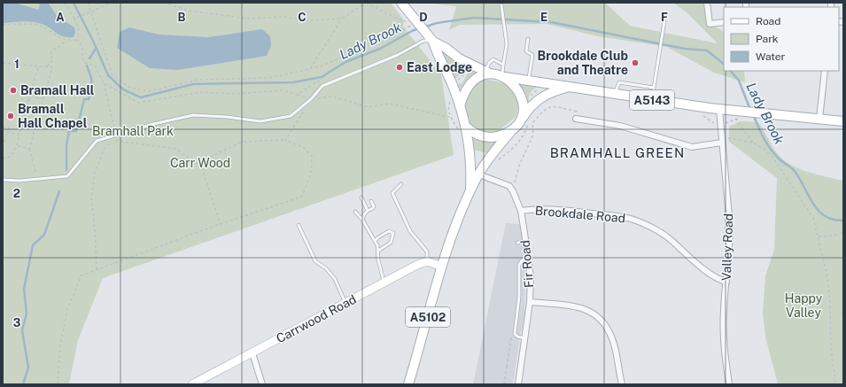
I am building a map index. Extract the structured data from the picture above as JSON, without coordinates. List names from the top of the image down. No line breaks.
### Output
{"streets":{"main road":["A5143","A5102"],"street":["Brookdale Road","Valley Road","Fir Road","Carrwood Road"]},"crossings":[["A5143","Valley Road"],["A5143","A5102"],["Brookdale Road","Valley Road"],["Brookdale Road","Fir Road"]],"districts":["BRAMHALL GREEN"],"water":["Lady Brook"],"parks":["Bramhall Park","Carr Wood","Happy Valley"],"places":["Brookdale Club and Theatre","East Lodge","Bramall Hall","Bramall Hall Chapel"],"legend":["Road","Park","Water"],"grid":{"columns":["A","B","C","D","E","F"],"rows":["1","2","3"]}}
